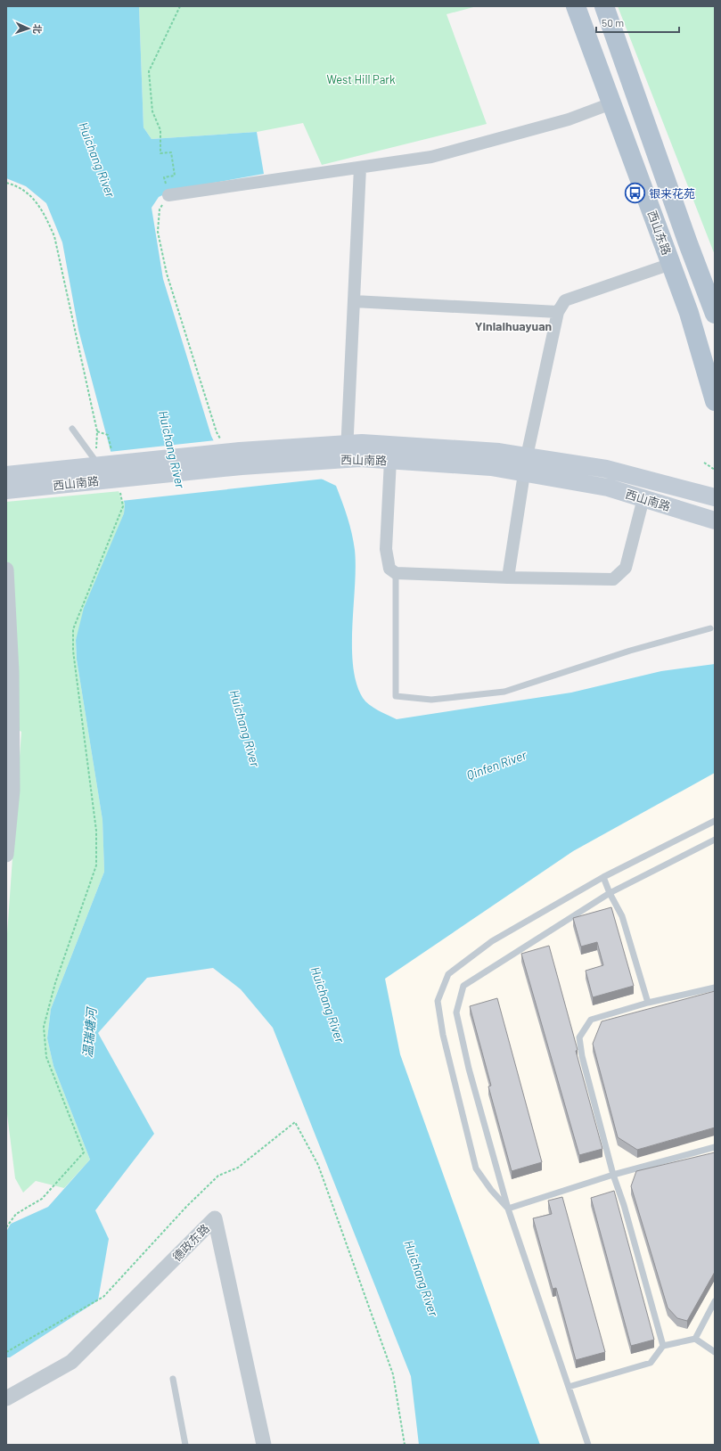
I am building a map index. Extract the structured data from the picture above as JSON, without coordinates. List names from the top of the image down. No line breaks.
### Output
{"streets":{"main road":["西山东路","西山南路"],"street":["德政东路"]},"districts":["Yinlaihuayuan"],"water":["Huichang River","Qinfen River","温瑞塘河"],"parks":["West Hill Park"],"places":{"bus stop":["银来花苑"]},"scale_bar":"50 m","north":"right"}
